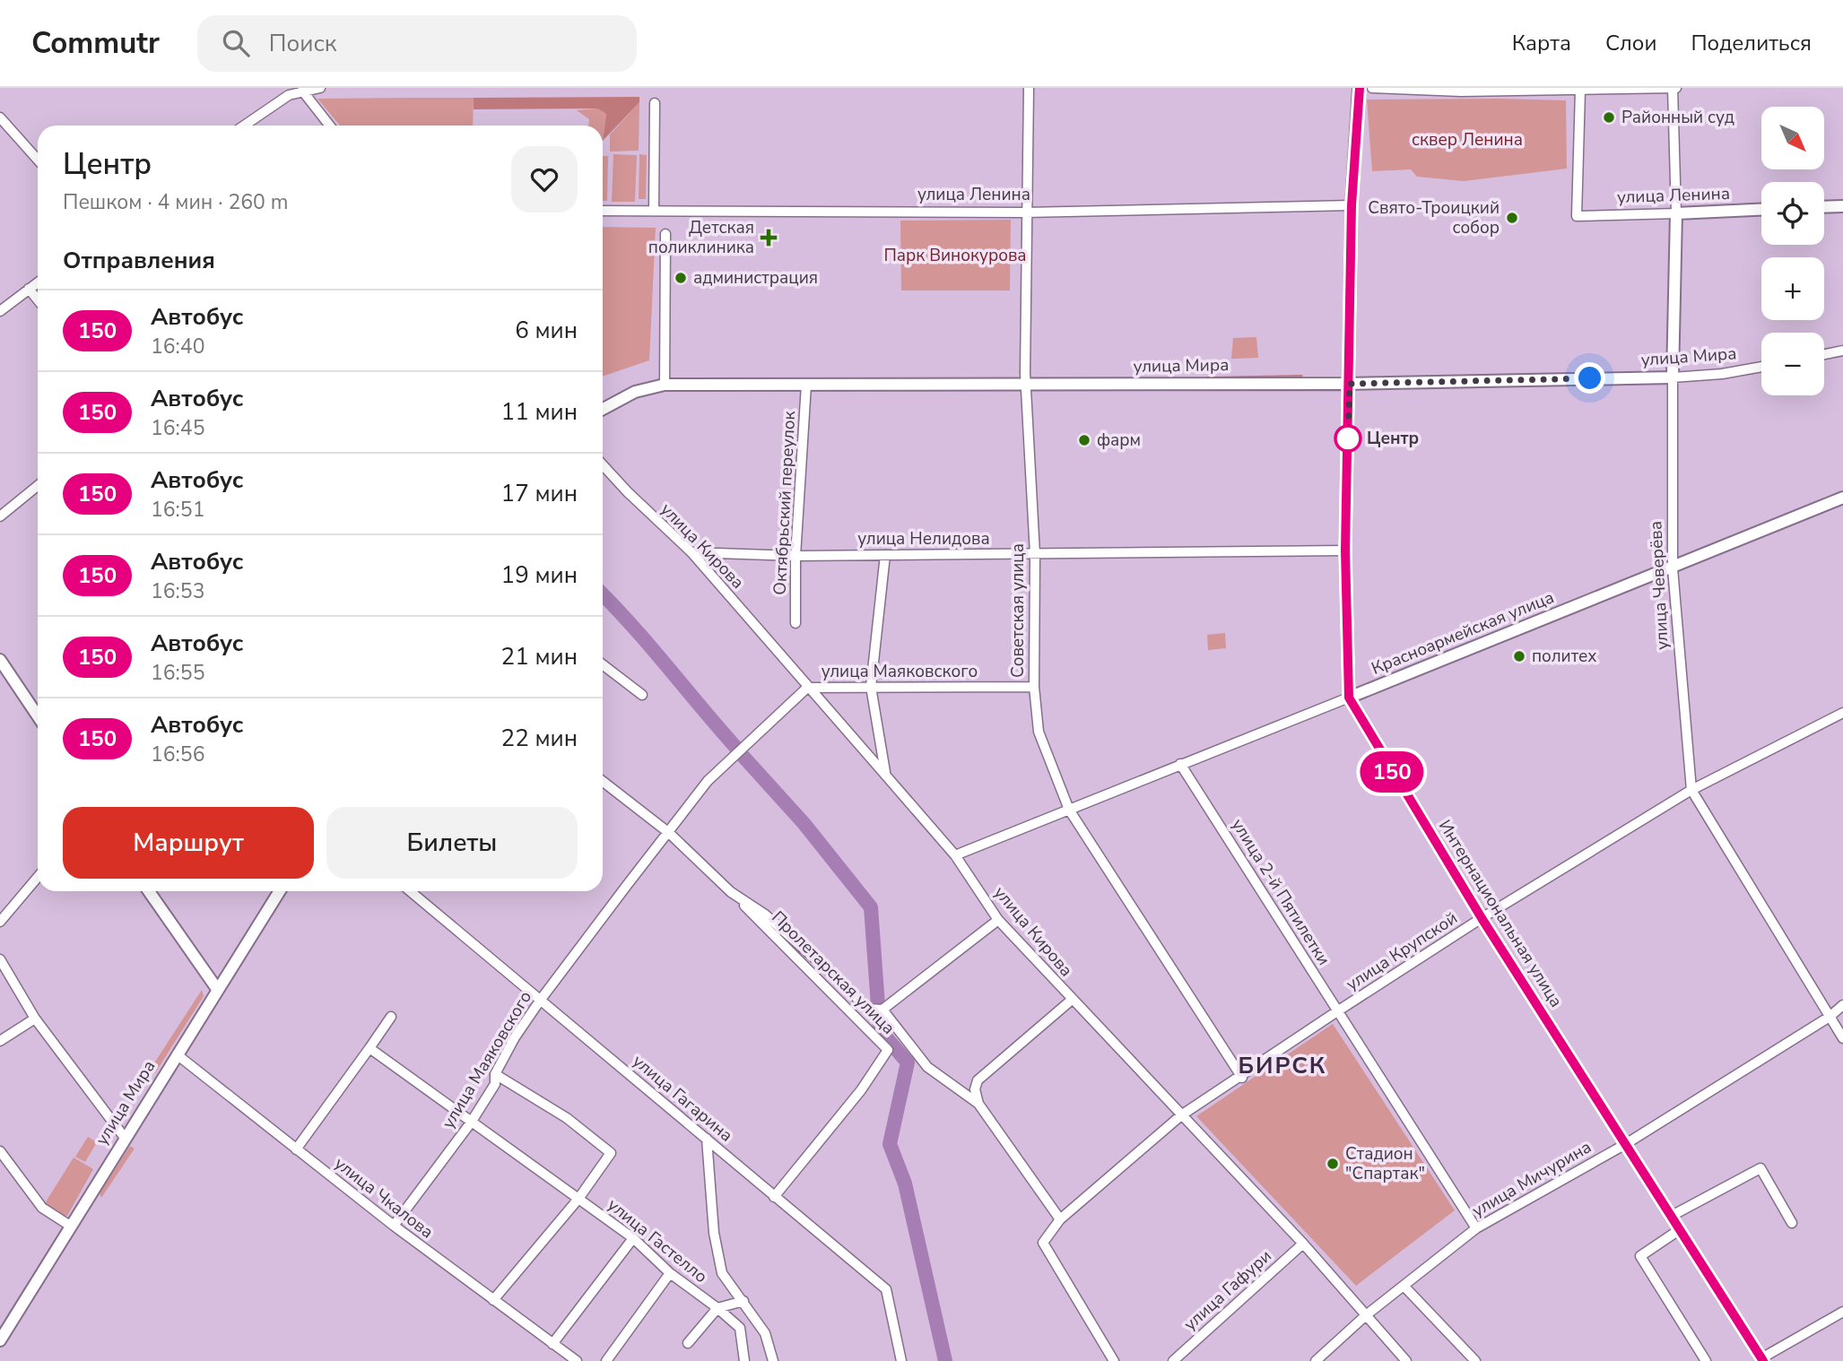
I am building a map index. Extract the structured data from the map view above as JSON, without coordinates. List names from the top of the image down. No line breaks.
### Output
{"streets":{"main road":["улица Ленина","улица Мира","улица Чеверёва","Красноармейская улица","Интернациональная улица"],"street":["Октябрьский переулок","улица Нелидова","улица Кирова","Советская улица","улица Маяковского","улица 2-й Пятилетки","улица Крупской","Пролетарская улица","улица Гагарина","улица Мичурина","улица Чкалова","улица Гастелло","улица Гафури"]},"crossings":[["улица Ленина","улица Чеверёва"],["улица Ленина","Советская улица"],["улица Ленина","Интернациональная улица"],["улица Мира","Октябрьский переулок"],["улица Мира","улица Чеверёва"],["улица Мира","Советская улица"],["улица Мира","Интернациональная улица"],["улица Мира","улица Чкалова"],["Октябрьский переулок","улица Нелидова"],["улица Нелидова","улица Кирова"],["улица Нелидова","Советская улица"],["улица Нелидова","Интернациональная улица"],["улица Кирова","Красноармейская улица"],["улица Кирова","улица Маяковского"],["улица Кирова","улица Крупской"],["улица Кирова","улица Мичурина"],["улица Кирова","улица Гафури"],["улица Чеверёва","Красноармейская улица"],["улица Чеверёва","улица Крупской"],["улица Чеверёва","улица Мичурина"],["Советская улица","Красноармейская улица"],["Советская улица","улица Маяковского"],["Советская улица","улица Крупской"],["Красноармейская улица","улица 2-й Пятилетки"],["Красноармейская улица","Интернациональная улица"],["улица Маяковского","Пролетарская улица"],["улица Маяковского","улица Гагарина"],["улица Маяковского","улица Чкалова"],["улица Маяковского","улица Гастелло"],["улица 2-й Пятилетки","улица Крупской"],["улица 2-й Пятилетки","улица Мичурина"],["Интернациональная улица","улица Крупской"],["Интернациональная улица","улица Мичурина"],["улица Крупской","Пролетарская улица"],["Пролетарская улица","улица Гагарина"]],"districts":["БИРСК"],"parks":["сквер Ленина","Парк Винокурова"],"places":{"other":["Районный суд","Свято-Троицкий собор","администрация","Центр","фарм","политех","Стадион \"Спартак\""],"health":["Детская поликлиника"]},"lines":["bus line 150"],"north":"bottom right","page":{"header":"Commutr","search":"Поиск","nav":["Карта","Слои","Поделиться"],"on_map":"150","map_buttons":["+","−"],"heading":[["Центр","Пешком · 4 мин · 260 m"],"Отправления"],"list":[{"mark":"150","name":"Автобус","note":"16:40","value":"6 мин"},{"mark":"150","name":"Автобус","note":"16:45","value":"11 мин"},{"mark":"150","name":"Автобус","note":"16:51","value":"17 мин"},{"mark":"150","name":"Автобус","note":"16:53","value":"19 мин"},{"mark":"150","name":"Автобус","note":"16:55","value":"21 мин"},{"mark":"150","name":"Автобус","note":"16:56","value":"22 мин"}],"buttons":["Маршрут","Билеты"]}}
